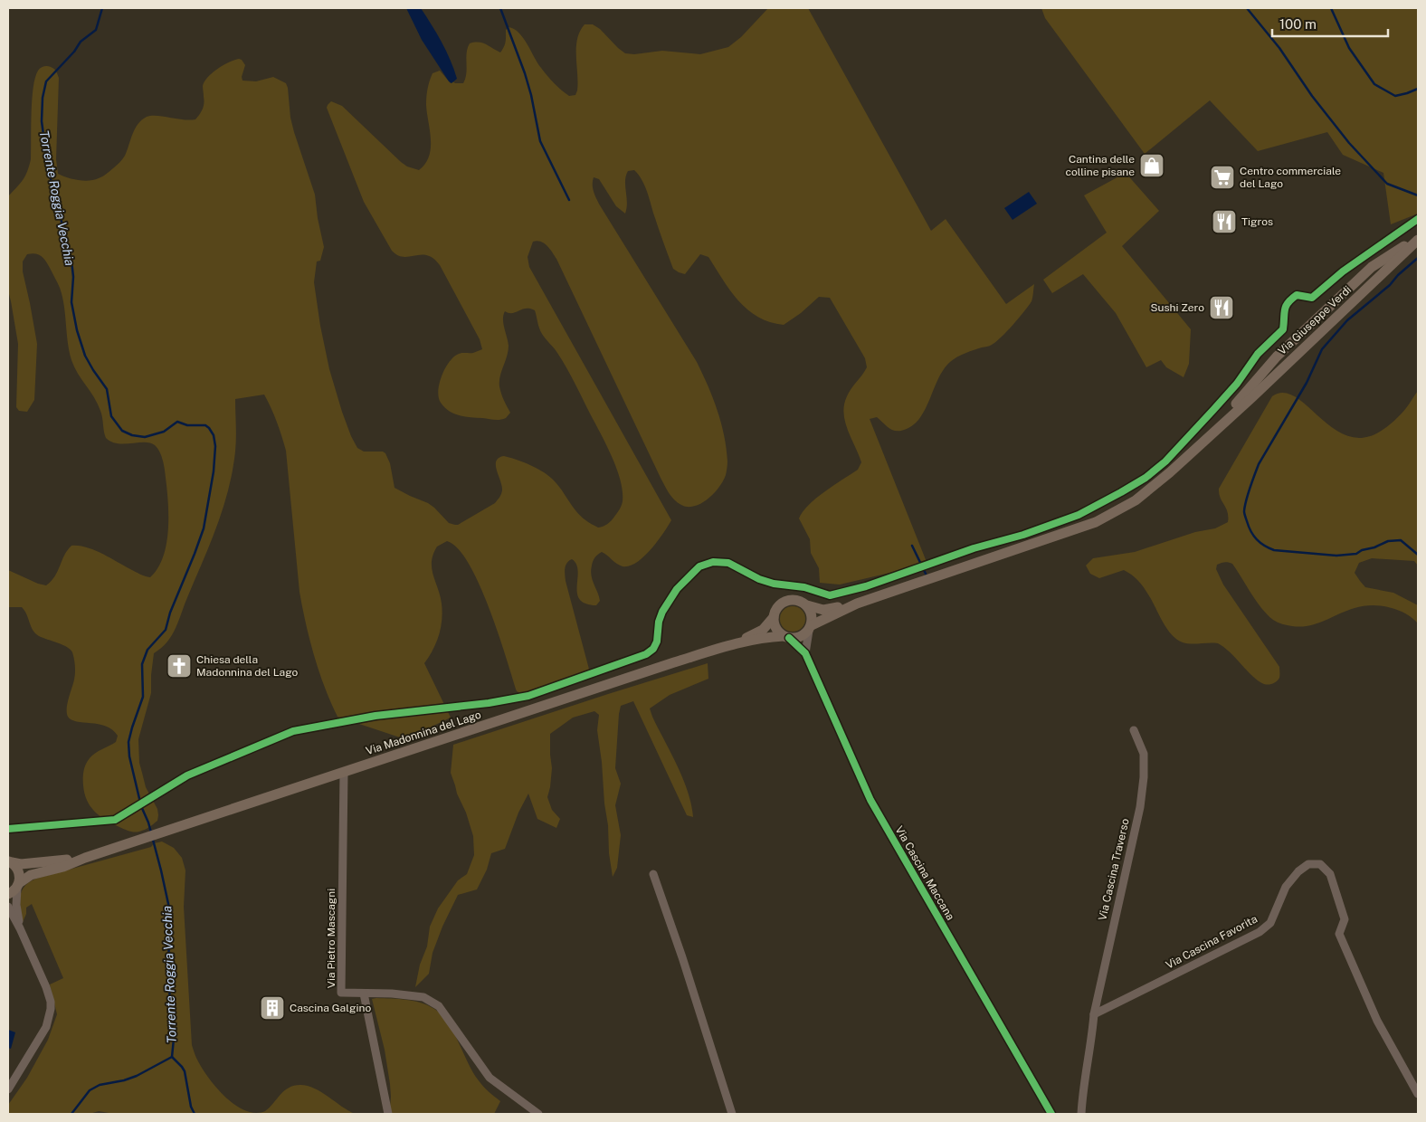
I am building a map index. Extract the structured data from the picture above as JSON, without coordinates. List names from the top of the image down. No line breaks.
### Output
{"streets":{"main road":["Via Giuseppe Verdi","Via Madonnina del Lago"],"street":["Via Cascina Traverso","Via Cascina Maccana","Via Pietro Mascagni","Via Cascina Favorita"]},"crossings":[["Via Madonnina del Lago","Via Cascina Maccana"],["Via Madonnina del Lago","Via Pietro Mascagni"],["Via Cascina Traverso","Via Cascina Favorita"]],"water":["Torrente Roggia Vecchia"],"places":{"shop":["Cantina delle colline pisane"],"supermarket":["Centro commerciale del Lago"],"restaurant":["Tigros","Sushi Zero"],"church":["Chiesa della Madonnina del Lago"],"building":["Cascina Galgino"]},"scale_bar":"100 m"}
